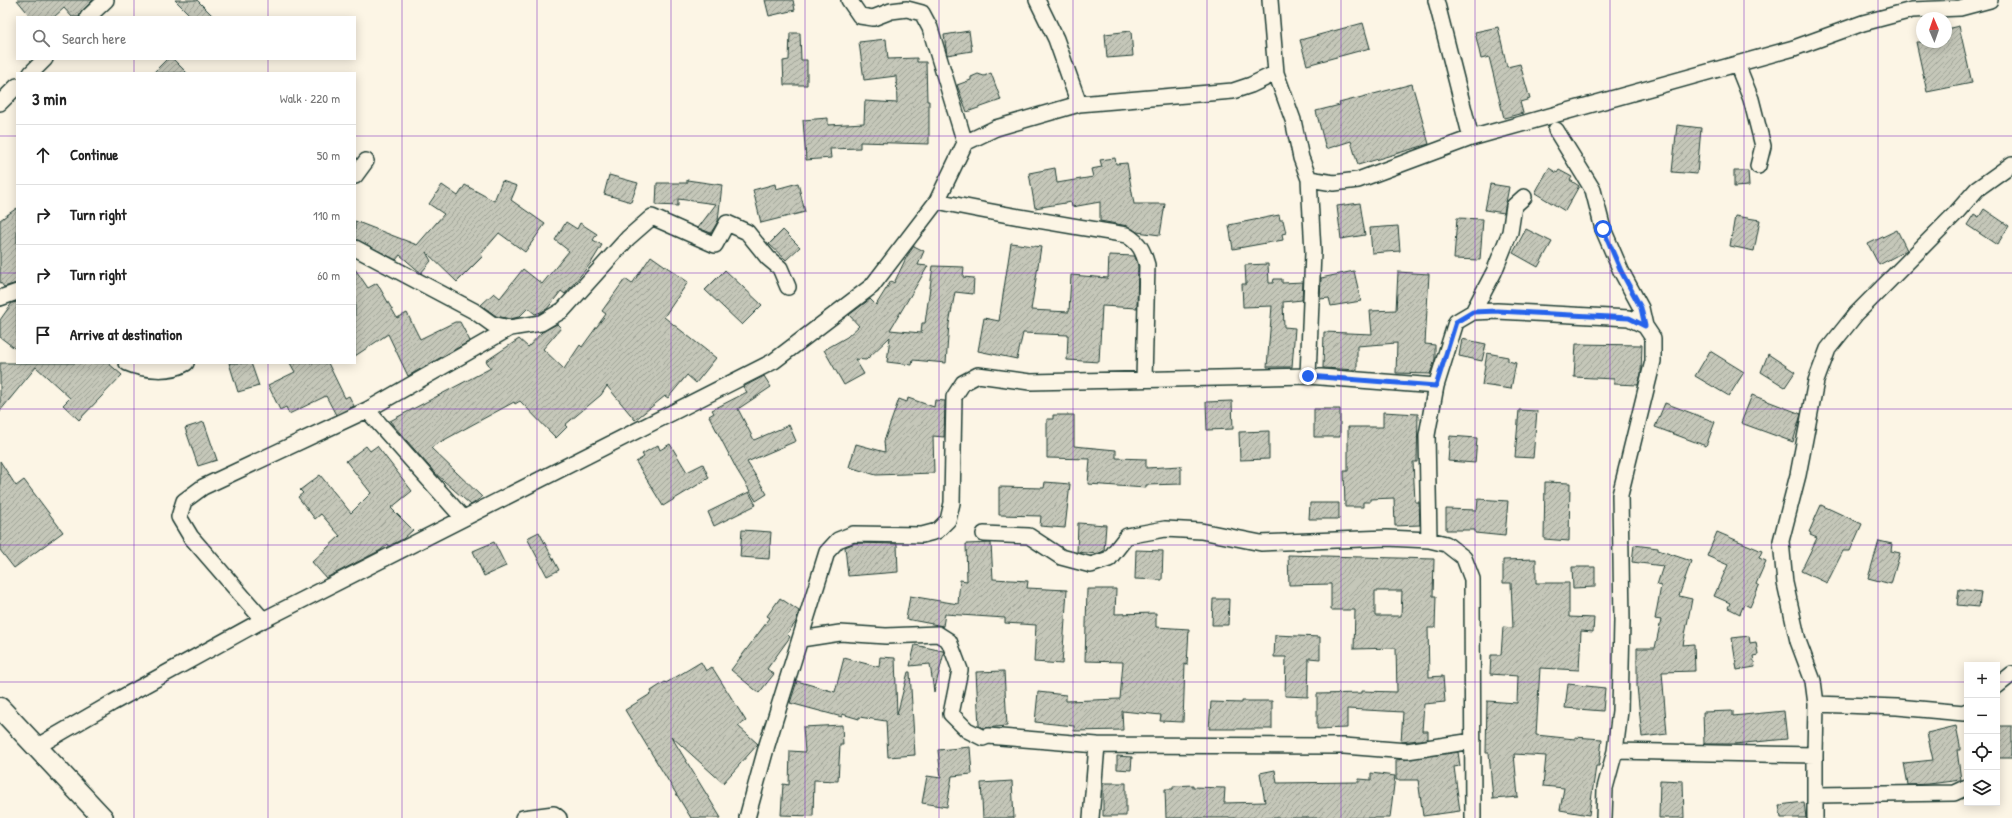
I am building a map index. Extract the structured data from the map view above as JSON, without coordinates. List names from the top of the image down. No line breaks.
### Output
{"north":"top","page":{"search":"Search here","heading":["3 min","Walk · 220 m"],"list":[["Continue","50 m"],["Turn right","110 m"],["Turn right","60 m"],"Arrive at destination"],"map_buttons":["+","−"]}}
